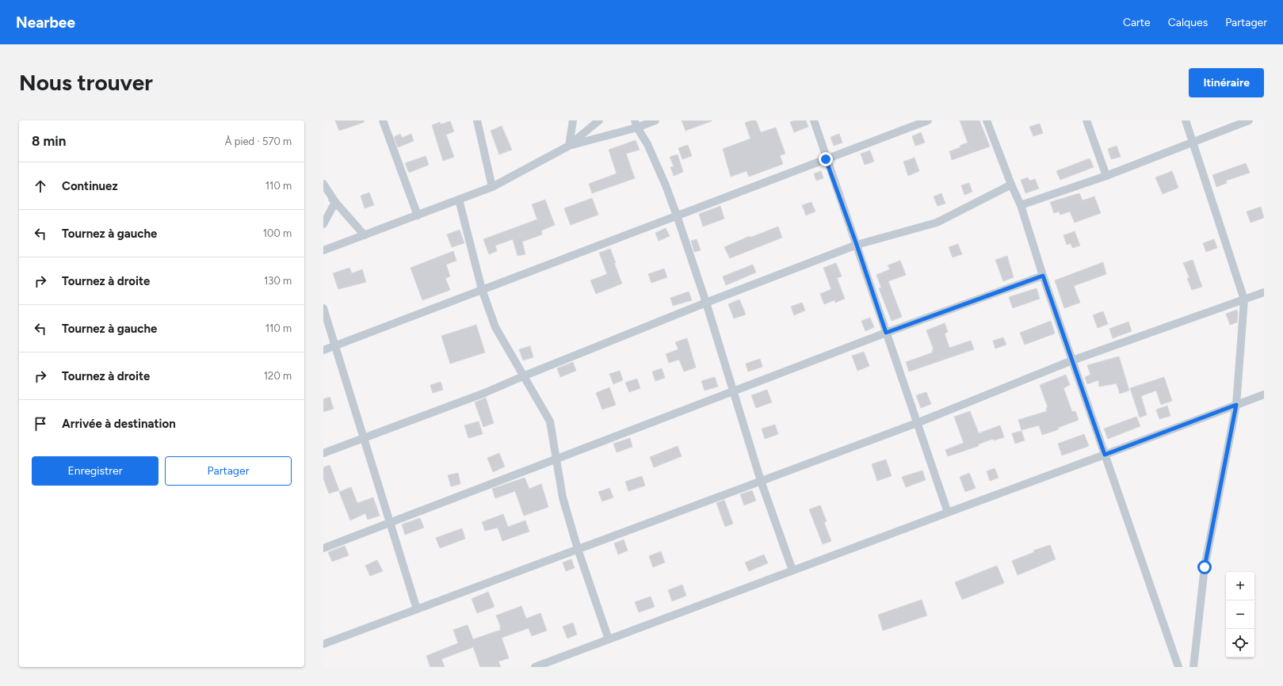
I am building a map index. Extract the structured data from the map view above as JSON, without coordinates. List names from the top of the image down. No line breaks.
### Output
{"page":{"header":"Nearbee","nav":["Carte","Calques","Partager"],"buttons":["Itinéraire",["Enregistrer","Partager"]],"title":"Nous trouver","heading":["8 min","À pied · 570 m"],"list":[["Continuez","110 m"],["Tournez à gauche","100 m"],["Tournez à droite","130 m"],["Tournez à gauche","110 m"],["Tournez à droite","120 m"],"Arrivée à destination"],"map_buttons":["+","−"]}}
